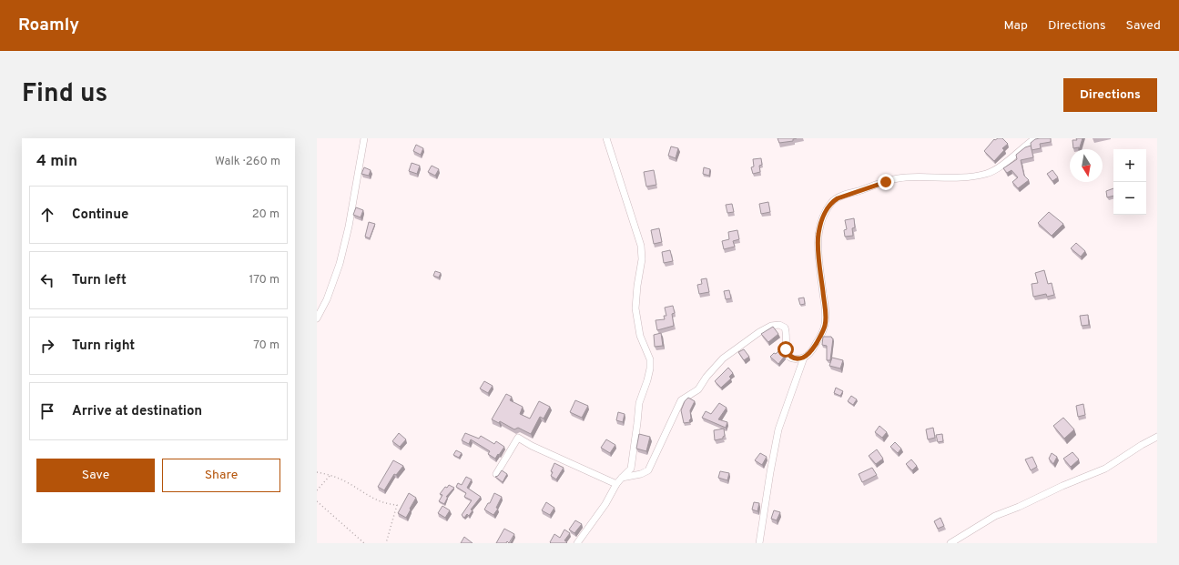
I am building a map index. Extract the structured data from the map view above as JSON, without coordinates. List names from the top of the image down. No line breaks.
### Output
{"north":"bottom","page":{"header":"Roamly","nav":["Map","Directions","Saved"],"title":"Find us","buttons":["Directions",["Save","Share"]],"heading":["4 min","Walk · 260 m"],"map_buttons":["+","−"],"list":[["Continue","20 m"],["Turn left","170 m"],["Turn right","70 m"],"Arrive at destination"]}}
